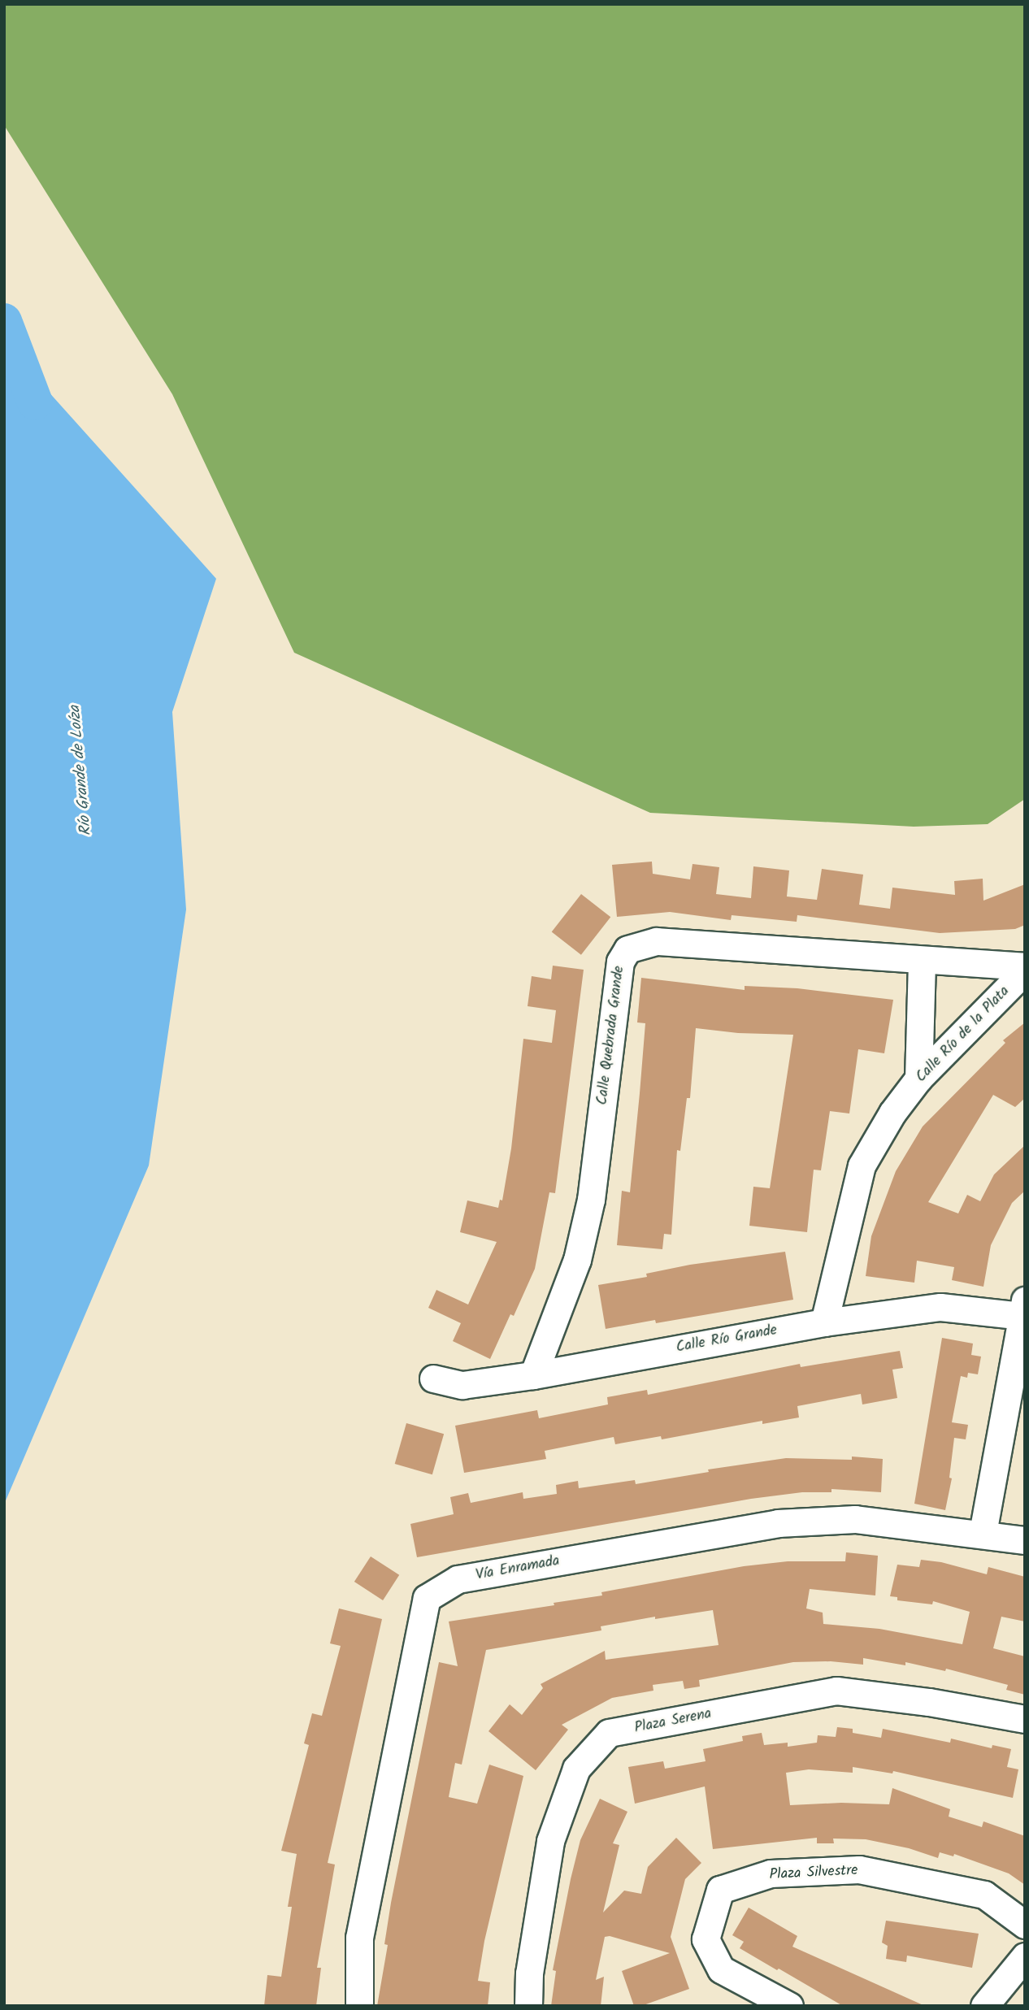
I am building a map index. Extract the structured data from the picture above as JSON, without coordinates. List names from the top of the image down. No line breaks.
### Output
{"streets":{"street":["Calle Río de la Plata","Calle Quebrada Grande","Calle Río Grande","Vía Enramada","Plaza Serena","Plaza Silvestre"]},"crossings":[["Calle Río de la Plata","Calle Quebrada Grande"],["Calle Río de la Plata","Calle Río Grande"],["Calle Quebrada Grande","Calle Río Grande"]],"water":["Río Grande de Loíza"]}
